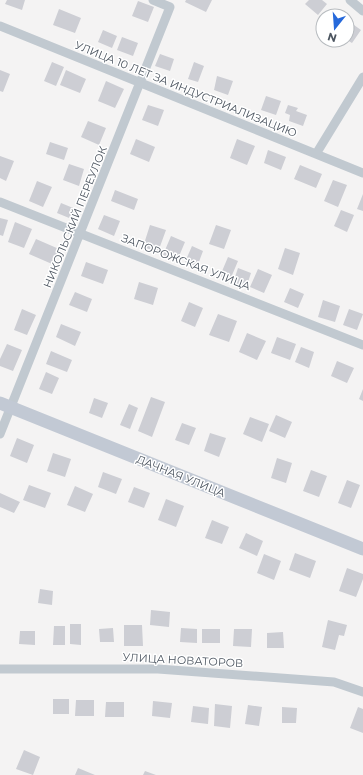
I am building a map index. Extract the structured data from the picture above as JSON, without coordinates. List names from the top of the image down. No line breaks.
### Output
{"streets":{"street":["УЛИЦА 10 ЛЕТ ЗА ИНДУСТРИАЛИЗАЦИЮ","НИКОЛЬСКИЙ ПЕРЕУЛОК","ЗАПОРОЖСКАЯ УЛИЦА","ДАЧНАЯ УЛИЦА","УЛИЦА НОВАТОРОВ"]},"crossings":[["УЛИЦА 10 ЛЕТ ЗА ИНДУСТРИАЛИЗАЦИЮ","НИКОЛЬСКИЙ ПЕРЕУЛОК"],["НИКОЛЬСКИЙ ПЕРЕУЛОК","ЗАПОРОЖСКАЯ УЛИЦА"],["НИКОЛЬСКИЙ ПЕРЕУЛОК","ДАЧНАЯ УЛИЦА"]],"north":"bottom"}
